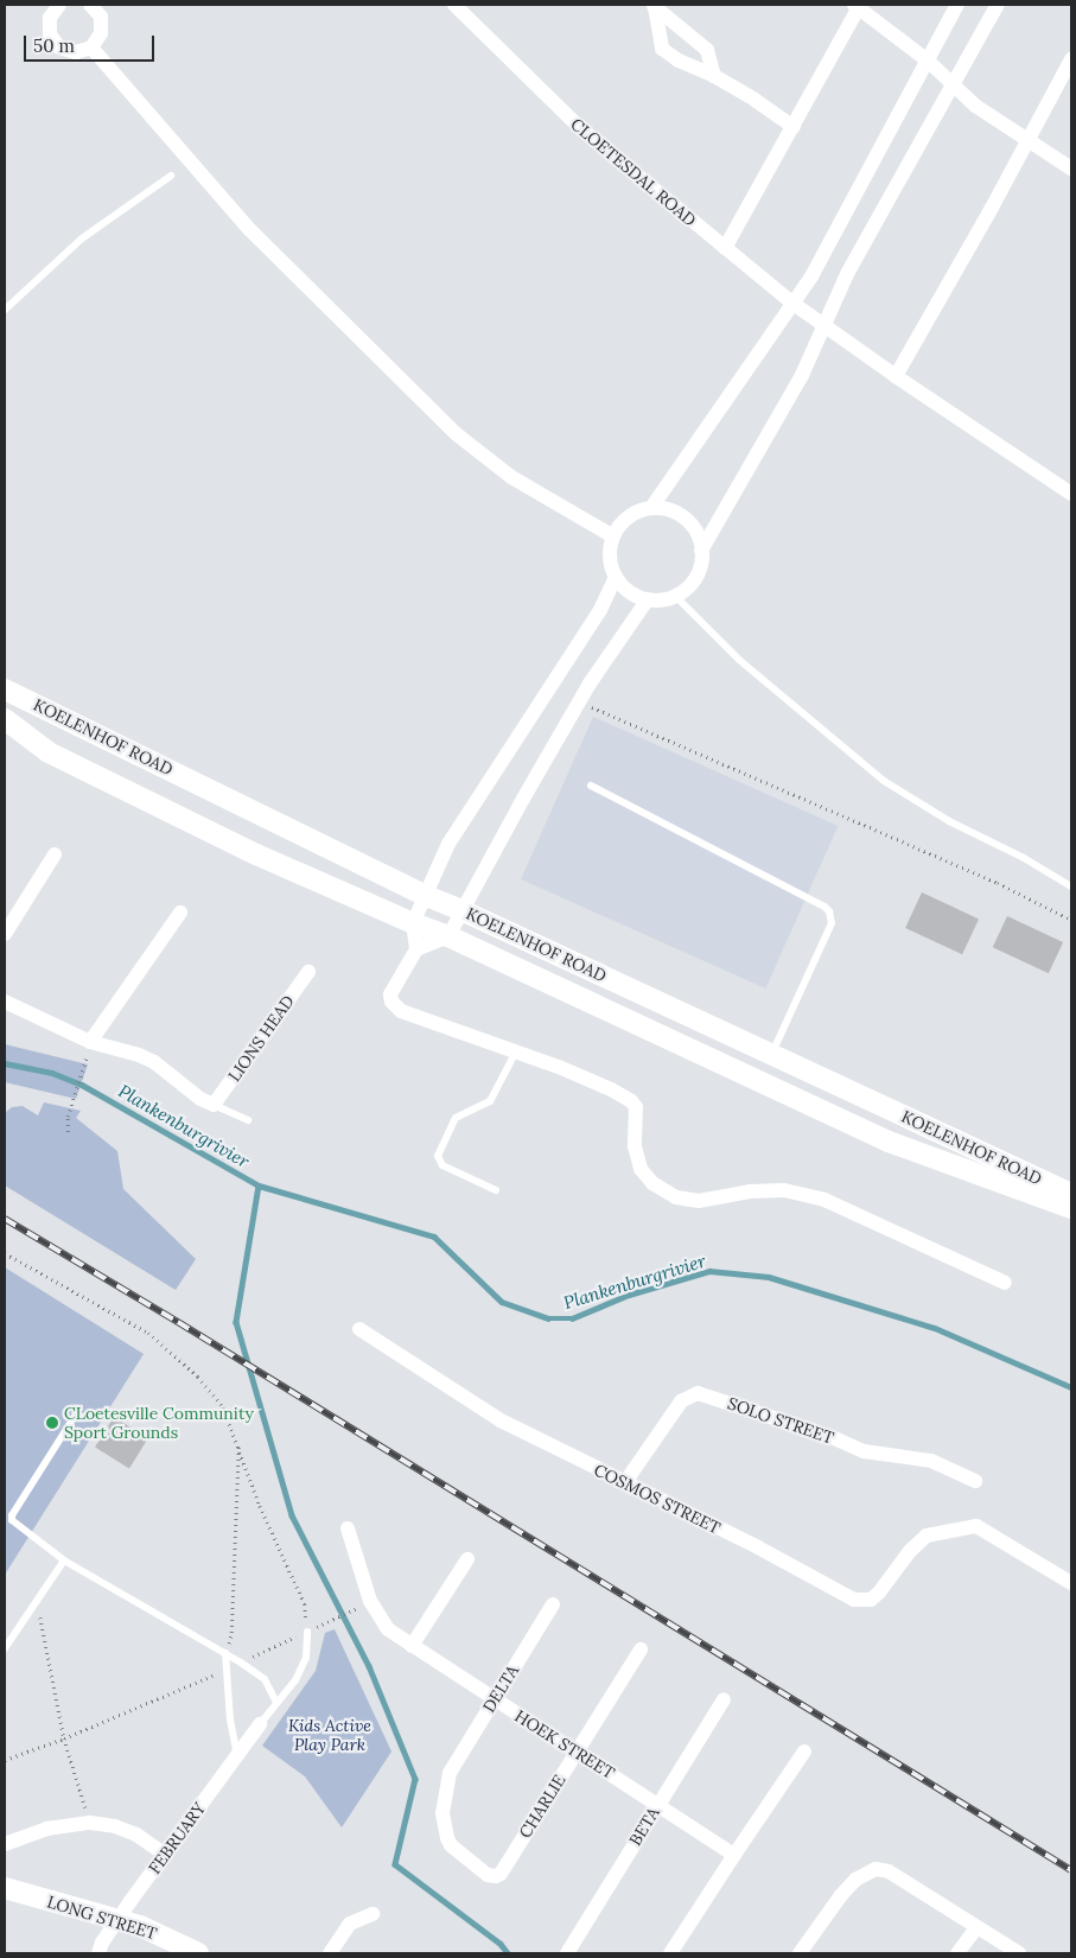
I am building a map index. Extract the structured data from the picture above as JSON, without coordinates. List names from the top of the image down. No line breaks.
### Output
{"streets":{"main road":["KOELENHOF ROAD","LONG STREET"],"street":["CLOETESDAL ROAD","LIONS HEAD","SOLO STREET","COSMOS STREET","DELTA","HOEK STREET","CHARLIE","BETA","FEBRUARY"]},"crossings":[["SOLO STREET","COSMOS STREET"],["DELTA","HOEK STREET"],["DELTA","CHARLIE"],["HOEK STREET","CHARLIE"],["HOEK STREET","BETA"],["FEBRUARY","LONG STREET"]],"water":["Plankenburgrivier"],"parks":["Kids Active Play Park"],"places":["CLoetesville Community Sport Grounds"],"scale_bar":"50 m"}
